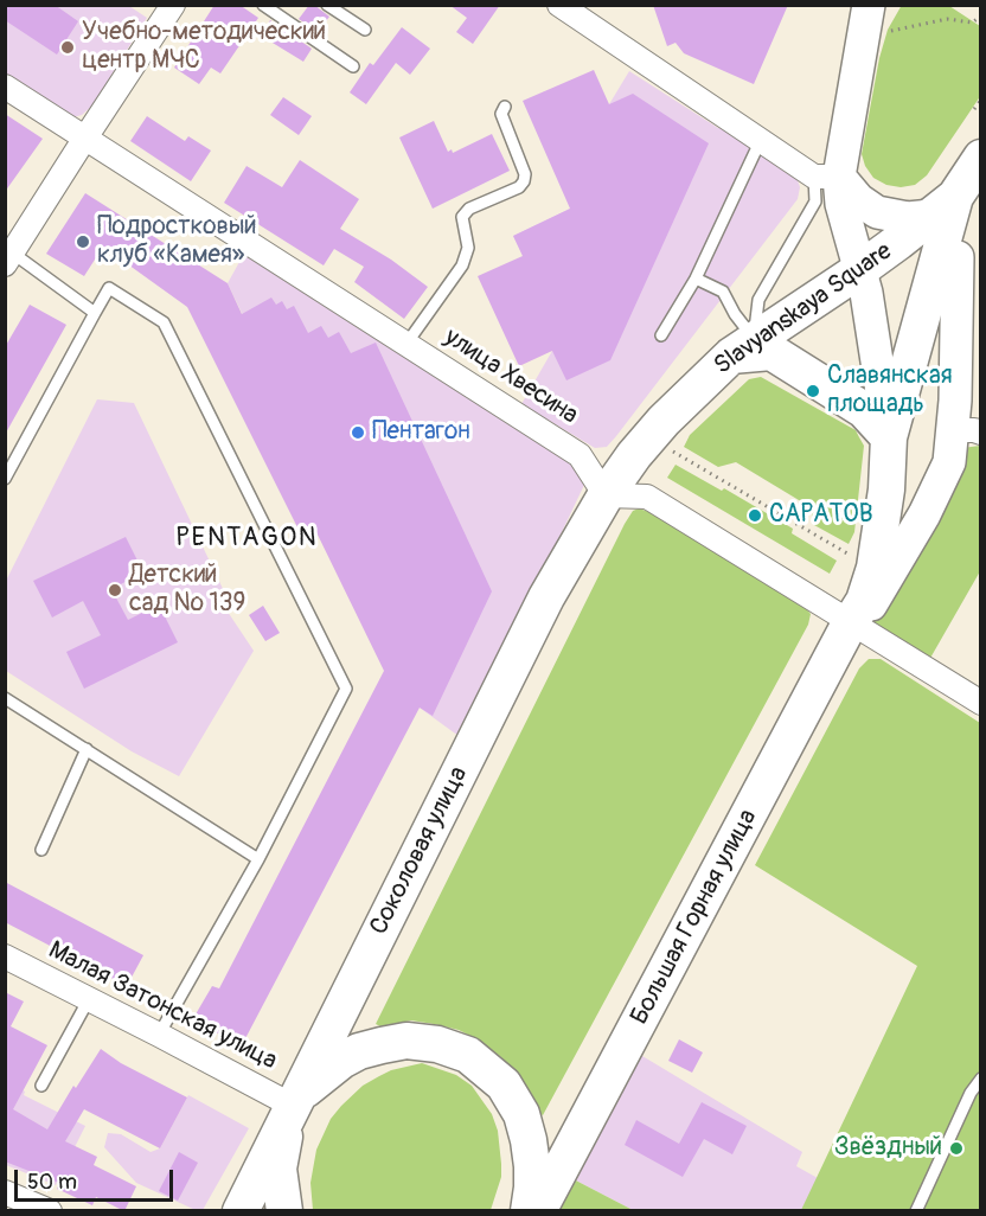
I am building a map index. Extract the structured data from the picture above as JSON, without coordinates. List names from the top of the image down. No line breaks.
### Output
{"streets":{"main road":["Slavyanskaya Square","Соколовая улица","Большая Горная улица"],"street":["улица Хвесина","Малая Затонская улица"]},"crossings":[["Slavyanskaya Square","улица Хвесина"],["Slavyanskaya Square","Соколовая улица"],["улица Хвесина","Соколовая улица"],["Соколовая улица","Малая Затонская улица"]],"districts":["PENTAGON"],"places":["Учебно-методический центр МЧС","Подростковый клуб «Камея»","Славянская площадь","Пентагон","САРАТОВ","Детский сад № 139","Звёздный"],"scale_bar":"50 m"}
